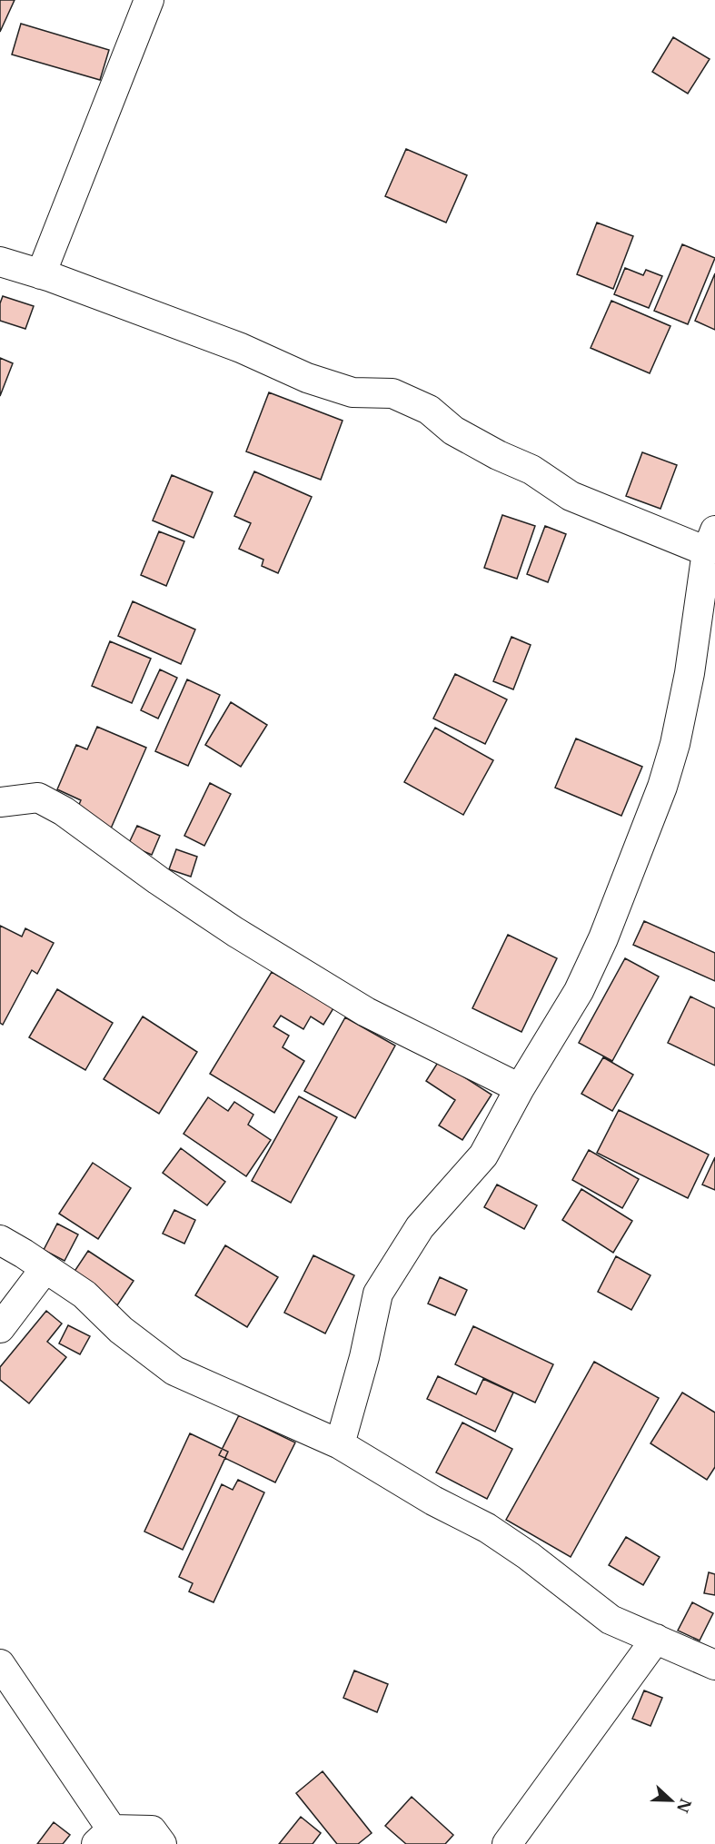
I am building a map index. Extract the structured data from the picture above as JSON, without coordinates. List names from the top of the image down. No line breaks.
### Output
{"north":"right"}
